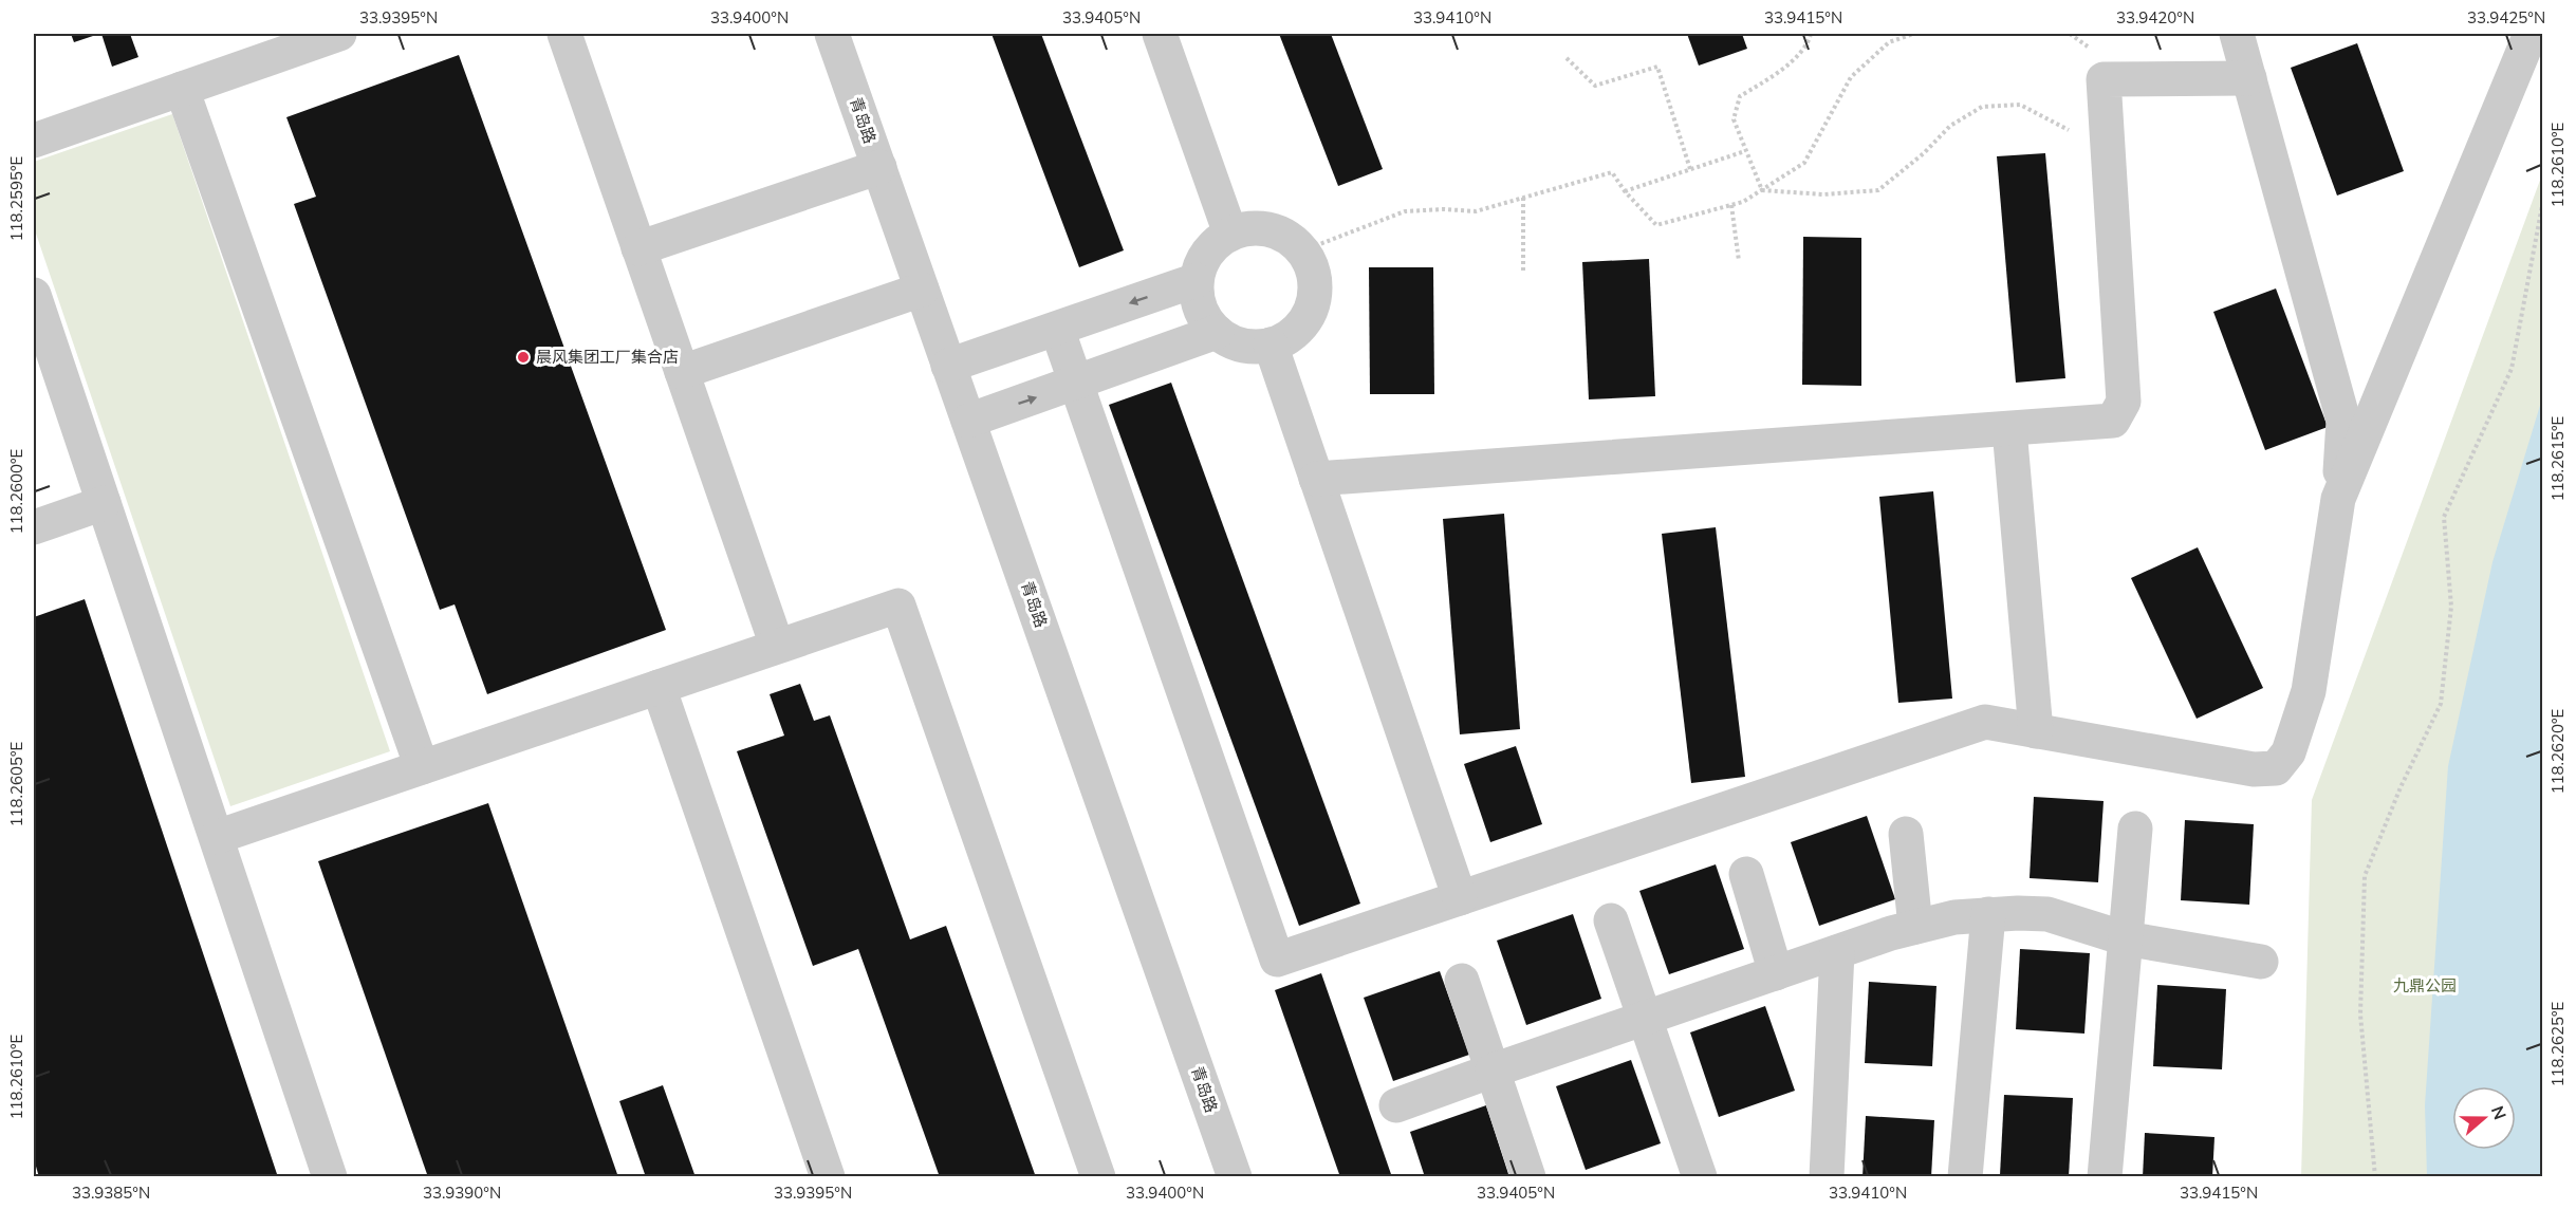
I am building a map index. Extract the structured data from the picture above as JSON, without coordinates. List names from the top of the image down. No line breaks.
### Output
{"streets":{"street":["青岛路"]},"parks":["九鼎公园"],"places":["晨风集团工厂集合店"],"north":"right","coordinates":["33.9395°N","33.9400°N","33.9405°N","33.9410°N","33.9415°N","33.9420°N","33.9425°N","118.2610°E","118.2595°E","118.2615°E","118.2600°E","118.2620°E","118.2605°E","118.2625°E","33.9385°N","33.9390°N"]}
